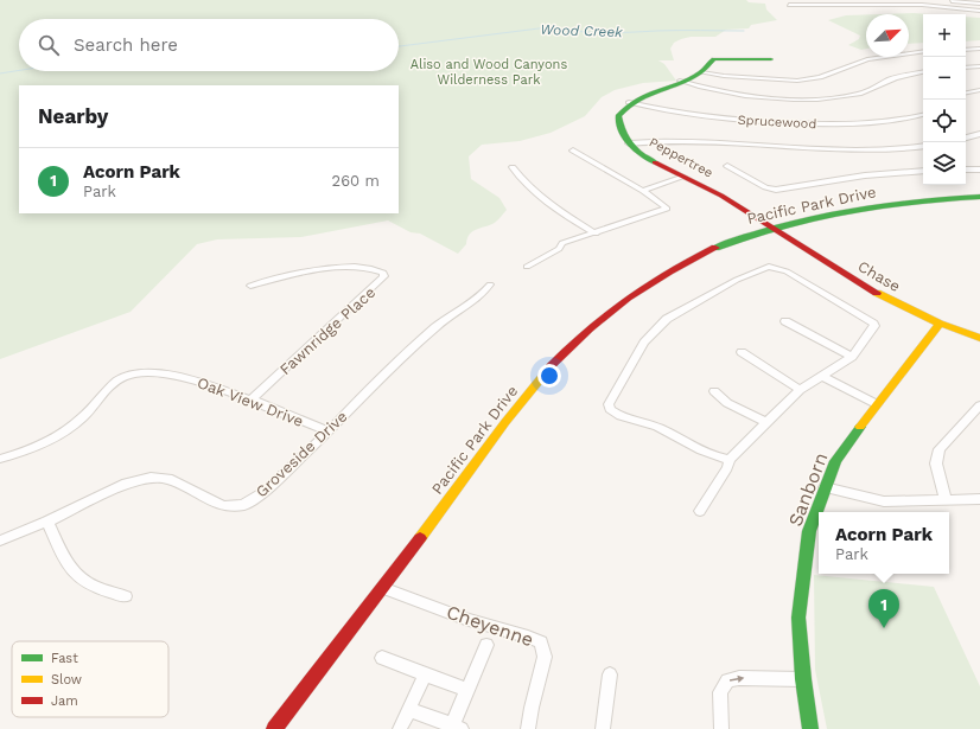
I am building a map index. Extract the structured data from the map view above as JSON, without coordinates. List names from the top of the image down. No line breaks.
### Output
{"streets":{"street":["Sprucewood","Peppertree","Pacific Park Drive","Chase","Fawnridge Place","Oak View Drive","Groveside Drive","Sanborn","Cheyenne"]},"crossings":[["Sprucewood","Peppertree"],["Peppertree","Pacific Park Drive"],["Peppertree","Chase"],["Pacific Park Drive","Chase"],["Pacific Park Drive","Cheyenne"],["Chase","Sanborn"],["Fawnridge Place","Oak View Drive"],["Oak View Drive","Groveside Drive"]],"water":["Wood Creek"],"parks":["Aliso and Wood Canyons Wilderness Park"],"legend":["Fast","Slow","Jam"],"north":"top right","page":{"map_buttons":["+","−"],"search":"Search here","heading":"Nearby","list":[{"mark":"1","name":"Acorn Park","note":"Park","value":"260 m"}],"popup":["Acorn Park","Park"],"pins":"1"}}
